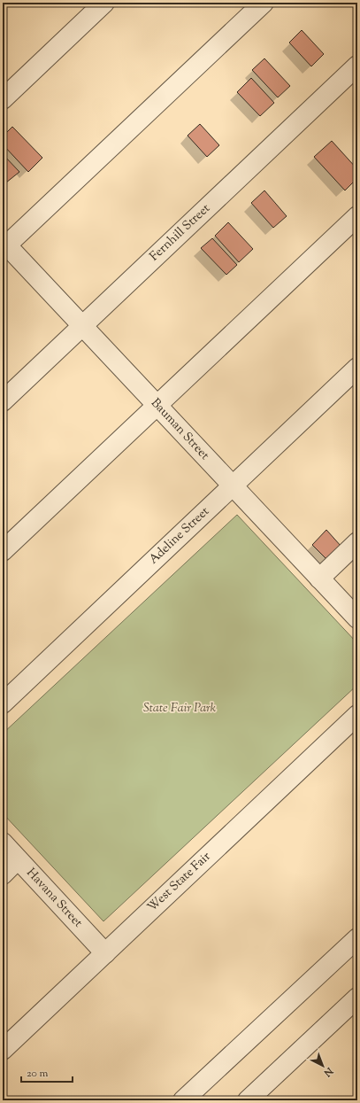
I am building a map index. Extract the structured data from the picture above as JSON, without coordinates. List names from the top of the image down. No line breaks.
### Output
{"streets":{"street":["Fernhill Street","Bauman Street","Adeline Street","West State Fair","Havana Street"]},"crossings":[["Fernhill Street","Bauman Street"],["Bauman Street","Adeline Street"],["West State Fair","Havana Street"]],"parks":["State Fair Park"],"scale_bar":"20 m","north":"bottom right"}
